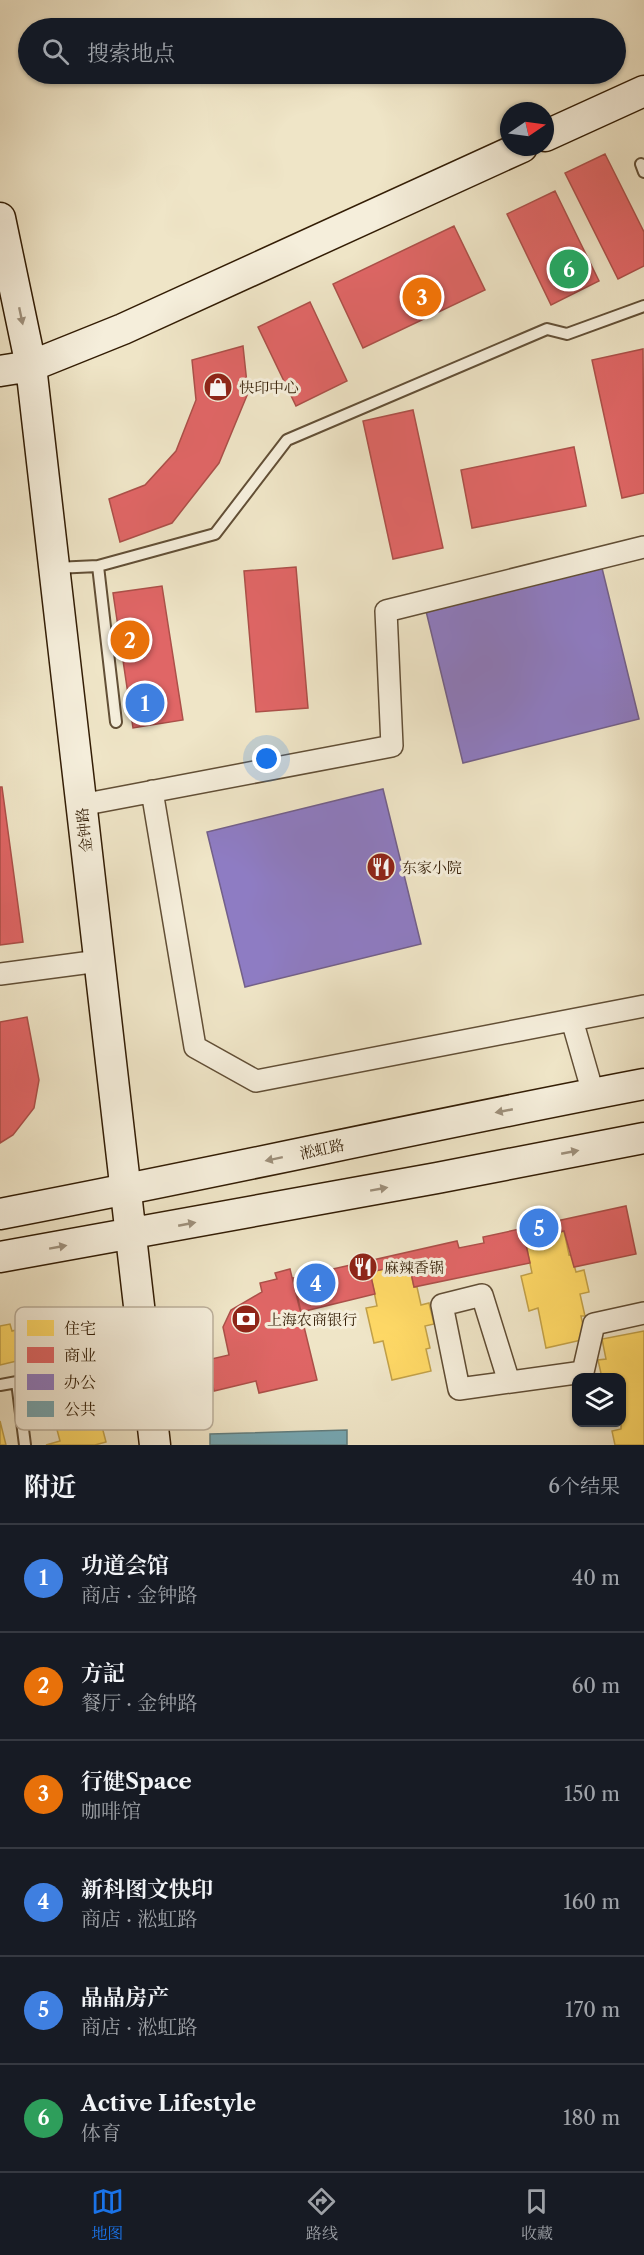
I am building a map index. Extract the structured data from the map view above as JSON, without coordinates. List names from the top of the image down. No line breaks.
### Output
{"streets":{"street":["金钟路","淞虹路"]},"crossings":[["金钟路","淞虹路"]],"places":{"shop":["快印中心"],"restaurant":["东家小院","麻辣香锅"],"bank":["上海农商银行"]},"legend":["住宅","商业","办公","公共"],"north":"right","page":{"search":"搜索地点","pins":["6","3","2","1","5","4"],"heading":["附近","6个结果"],"list":[{"mark":"1","name":"功道会馆","note":"商店 · 金钟路","value":"40 m"},{"mark":"2","name":"方記","note":"餐厅 · 金钟路","value":"60 m"},{"mark":"3","name":"行健Space","note":"咖啡馆","value":"150 m"},{"mark":"4","name":"新科图文快印","note":"商店 · 淞虹路","value":"160 m"},{"mark":"5","name":"晶晶房产","note":"商店 · 淞虹路","value":"170 m"},{"mark":"6","name":"Active Lifestyle","note":"体育","value":"180 m"}],"nav":["地图","路线","收藏"]}}
